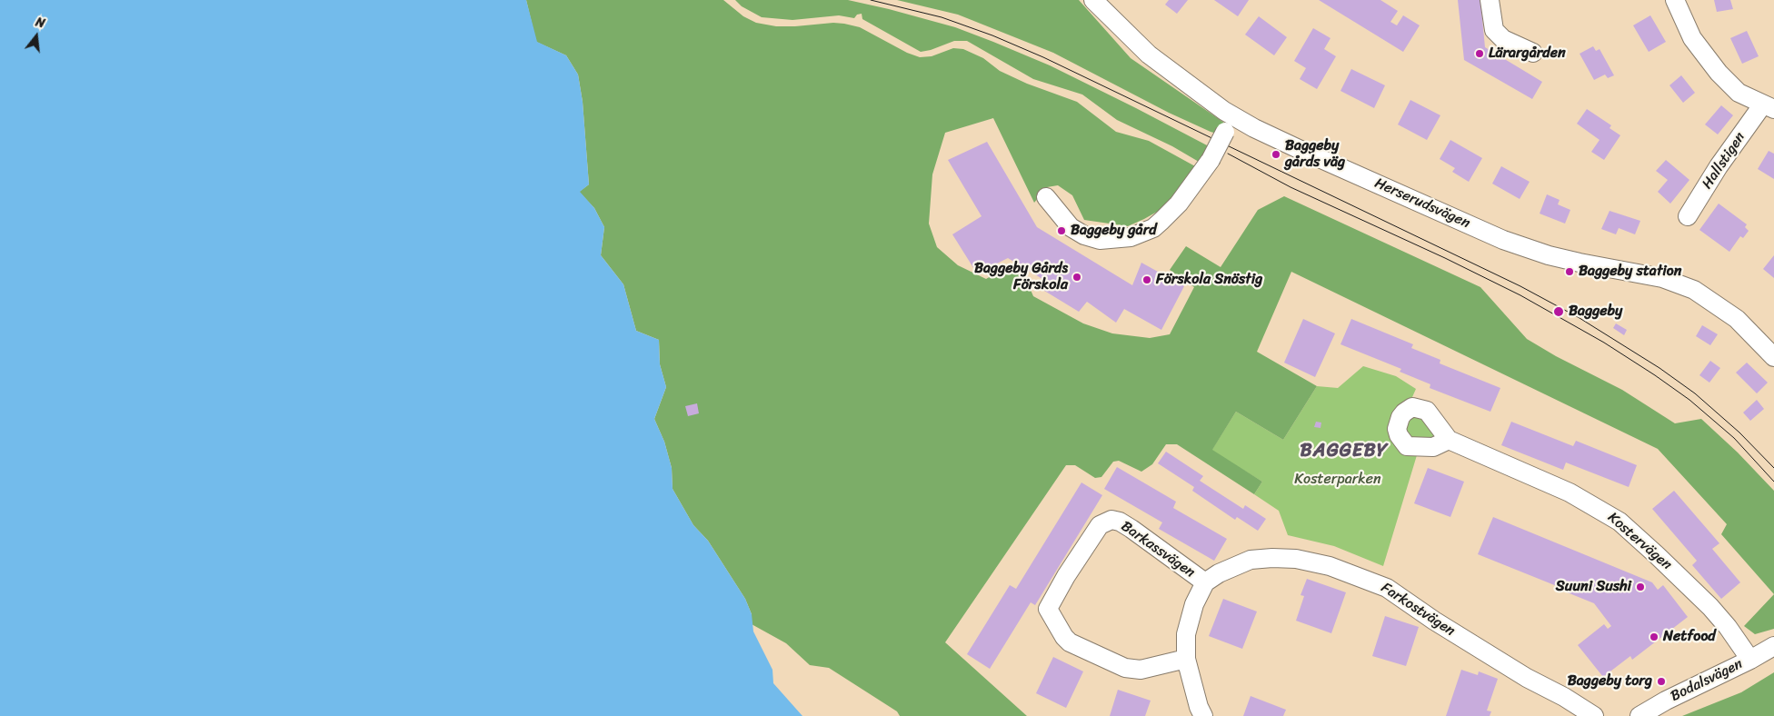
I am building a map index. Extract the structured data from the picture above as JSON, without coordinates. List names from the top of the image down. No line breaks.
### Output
{"streets":{"street":["Hallstigen","Herserudsvägen","Kostervägen","Barkassvägen","Farkostvägen","Bodalsvägen"]},"crossings":[["Kostervägen","Bodalsvägen"],["Barkassvägen","Farkostvägen"]],"districts":["BAGGEBY"],"parks":["Kosterparken"],"places":["Lärargården","Baggeby gårds väg","Baggeby gård","Baggeby station","Baggeby Gårds Förskola","Förskola Snöstig","Baggeby","Suuni Sushi","Netfood","Baggeby torg"],"north":"top"}
